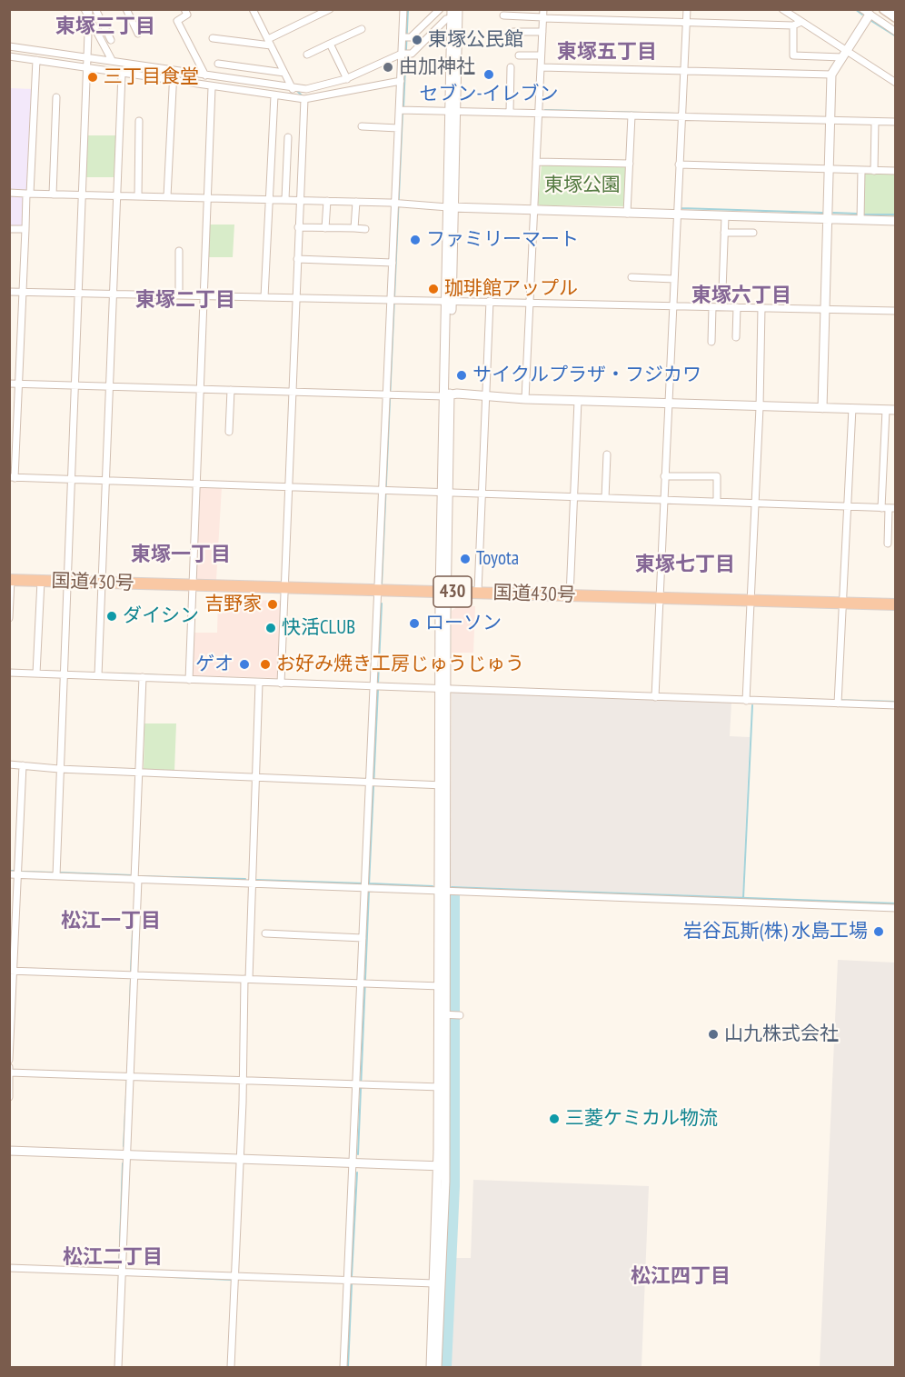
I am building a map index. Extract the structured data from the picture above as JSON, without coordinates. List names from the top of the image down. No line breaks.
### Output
{"streets":{"highway":["国道430号","430"]},"districts":["東塚三丁目","東塚五丁目","東塚六丁目","東塚二丁目","東塚一丁目","東塚七丁目","松江一丁目","松江二丁目","松江四丁目"],"parks":["東塚公園"],"places":["東塚公民館","由加神社","セブン-イレブン","三丁目食堂","ファミリーマート","珈琲館アップル","サイクルプラザ・フジカワ","Toyota","吉野家","ダイシン","ローソン","快活CLUB","ゲオ","お好み焼き工房じゅうじゅう","岩谷瓦斯(株) 水島工場","山九株式会社","三菱ケミカル物流"]}
